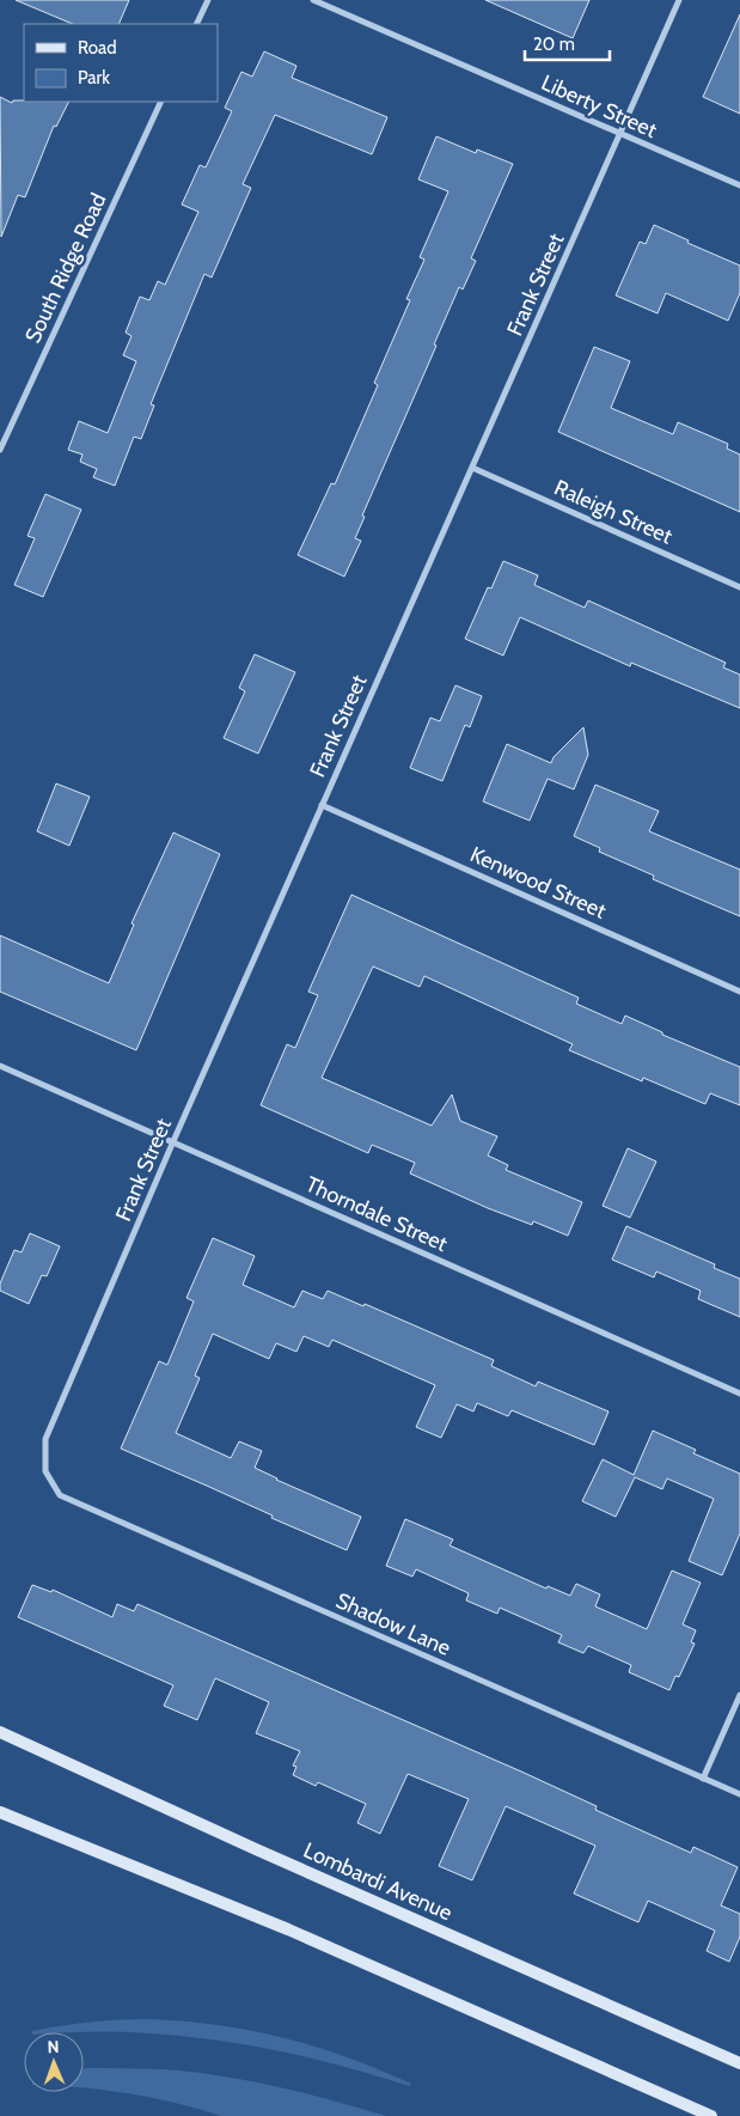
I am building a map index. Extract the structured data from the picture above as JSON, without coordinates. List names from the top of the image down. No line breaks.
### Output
{"streets":{"main road":["Lombardi Avenue"],"street":["Liberty Street","South Ridge Road","Frank Street","Raleigh Street","Kenwood Street","Thorndale Street","Shadow Lane"]},"crossings":[["Liberty Street","Frank Street"],["Frank Street","Raleigh Street"],["Frank Street","Kenwood Street"],["Frank Street","Thorndale Street"],["Frank Street","Shadow Lane"]],"legend":["Road","Park"],"scale_bar":"20 m","north":"top"}
